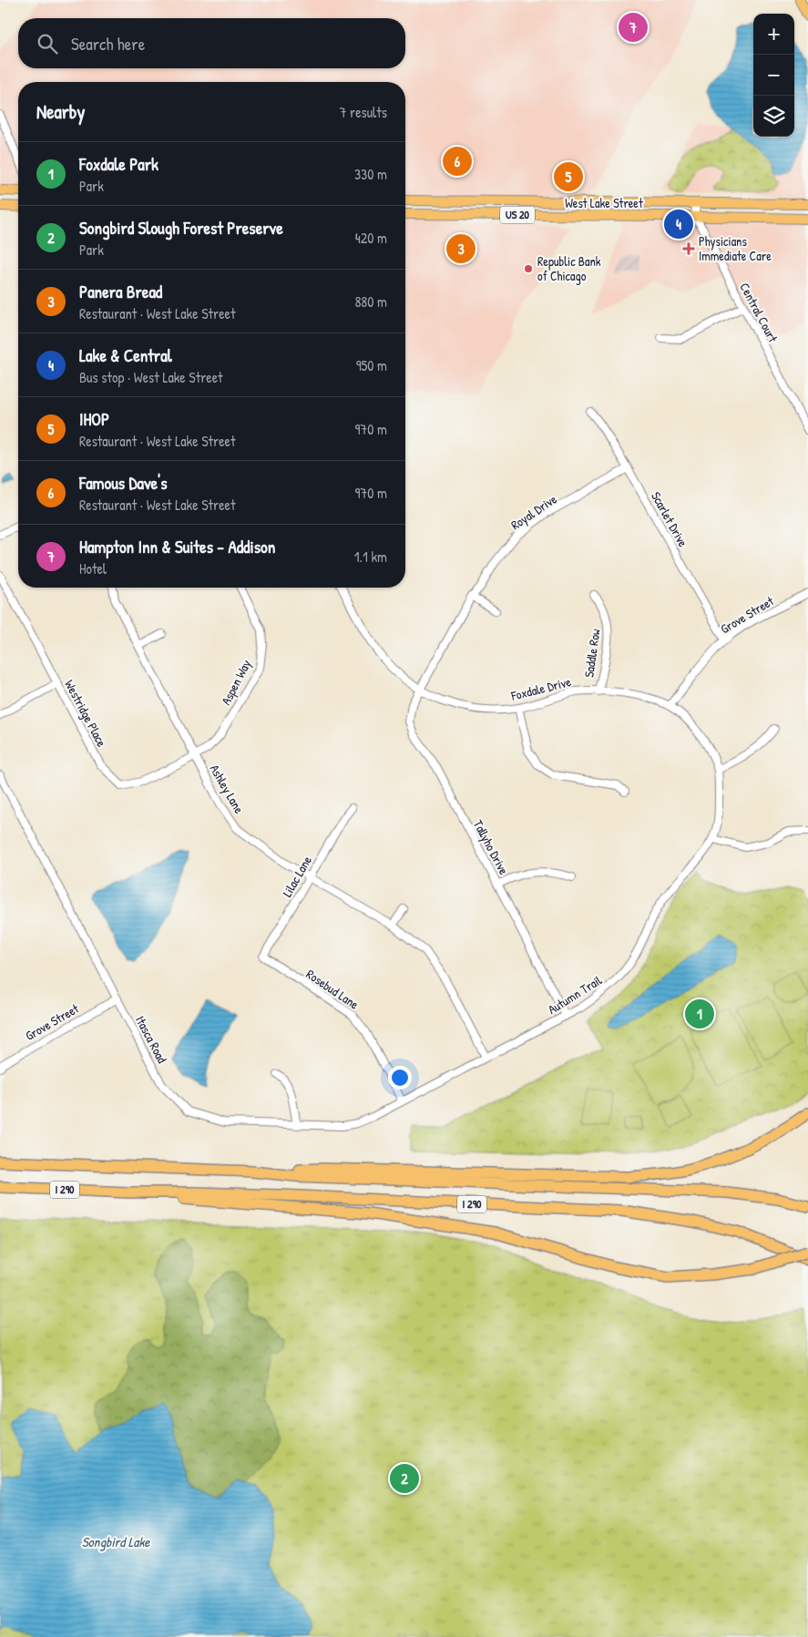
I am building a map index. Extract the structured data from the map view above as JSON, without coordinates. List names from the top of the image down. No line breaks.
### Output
{"streets":{"highway":["I 290"],"main road":["West Lake Street","US 20"],"street":["Central Court","Royal Drive","Scarlet Drive","Grove Street","Saddle Row","Aspen Way","Foxdale Drive","Westridge Place","Ashley Lane","Tallyho Drive","Lilac Lane","Rosebud Lane","Autumn Trail","Itasca Road"]},"crossings":[["West Lake Street","Central Court"],["Royal Drive","Scarlet Drive"],["Royal Drive","Foxdale Drive"],["Royal Drive","Tallyho Drive"],["Scarlet Drive","Grove Street"],["Grove Street","Foxdale Drive"],["Grove Street","Itasca Road"],["Saddle Row","Foxdale Drive"],["Aspen Way","Westridge Place"],["Aspen Way","Ashley Lane"],["Foxdale Drive","Tallyho Drive"],["Foxdale Drive","Autumn Trail"],["Westridge Place","Ashley Lane"],["Ashley Lane","Lilac Lane"],["Ashley Lane","Autumn Trail"],["Tallyho Drive","Autumn Trail"],["Lilac Lane","Rosebud Lane"],["Rosebud Lane","Autumn Trail"],["Rosebud Lane","Itasca Road"],["Autumn Trail","Itasca Road"]],"water":["Songbird Lake"],"places":{"health":["Physicians Immediate Care"],"other":["Republic Bank of Chicago"]},"page":{"pins":["7","6","5","4","3","1","2"],"map_buttons":["+","−"],"search":"Search here","heading":["Nearby","7 results"],"list":[{"mark":"1","name":"Foxdale Park","note":"Park","value":"330 m"},{"mark":"2","name":"Songbird Slough Forest Preserve","note":"Park","value":"420 m"},{"mark":"3","name":"Panera Bread","note":"Restaurant · West Lake Street","value":"880 m"},{"mark":"4","name":"Lake & Central","note":"Bus stop · West Lake Street","value":"950 m"},{"mark":"5","name":"IHOP","note":"Restaurant · West Lake Street","value":"970 m"},{"mark":"6","name":"Famous Dave's","note":"Restaurant · West Lake Street","value":"970 m"},{"mark":"7","name":"Hampton Inn & Suites - Addison","note":"Hotel","value":"1.1 km"}]}}
